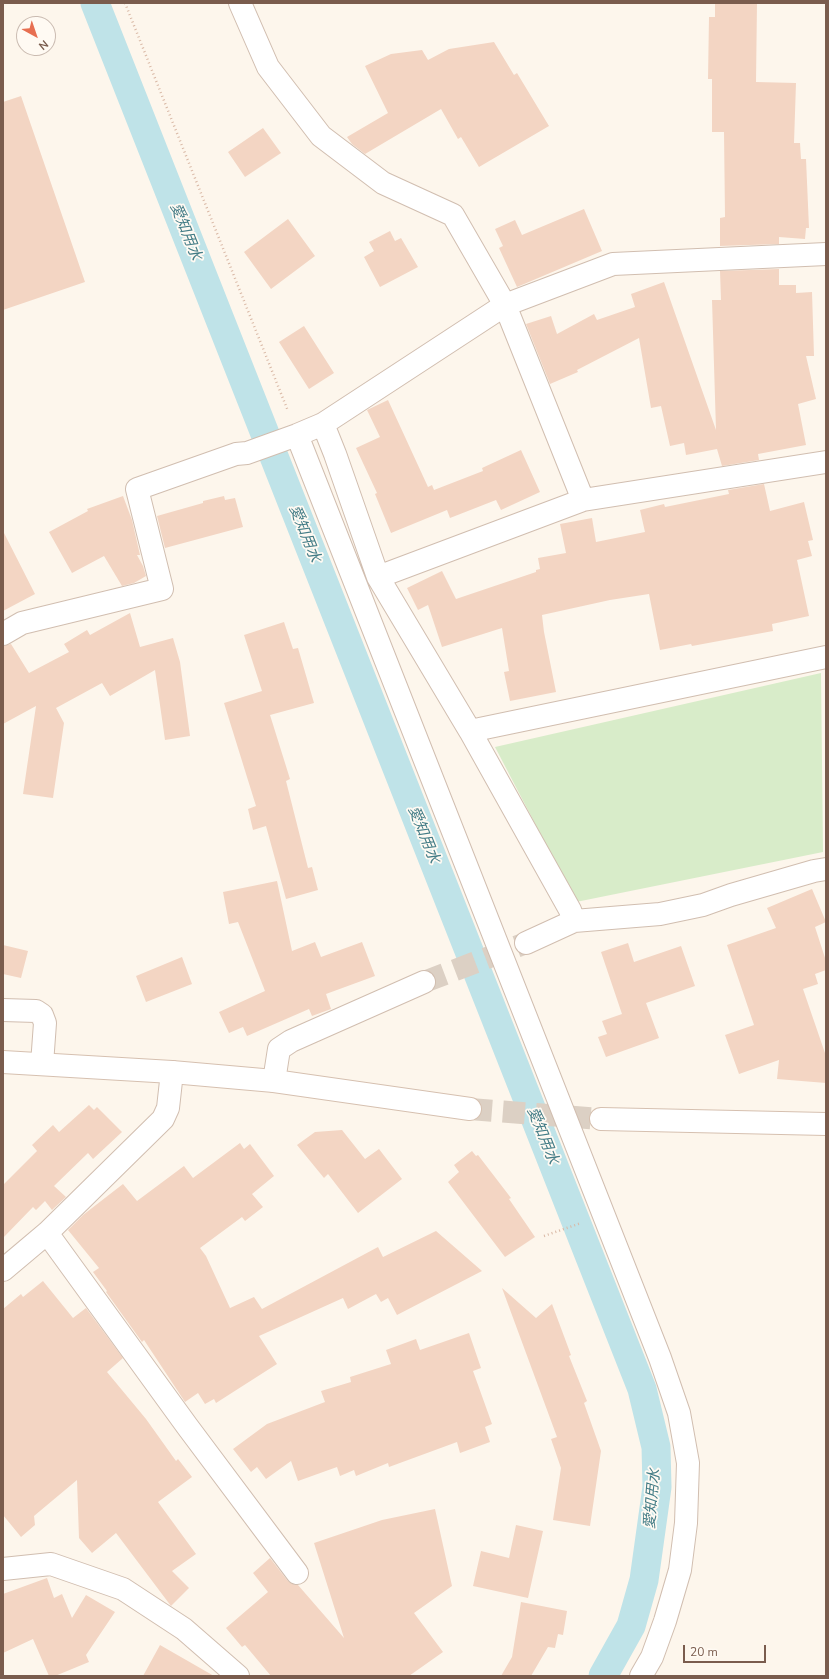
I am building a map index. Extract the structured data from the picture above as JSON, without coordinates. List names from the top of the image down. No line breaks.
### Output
{"water":["愛知用水"],"scale_bar":"20 m","north":"bottom right"}
